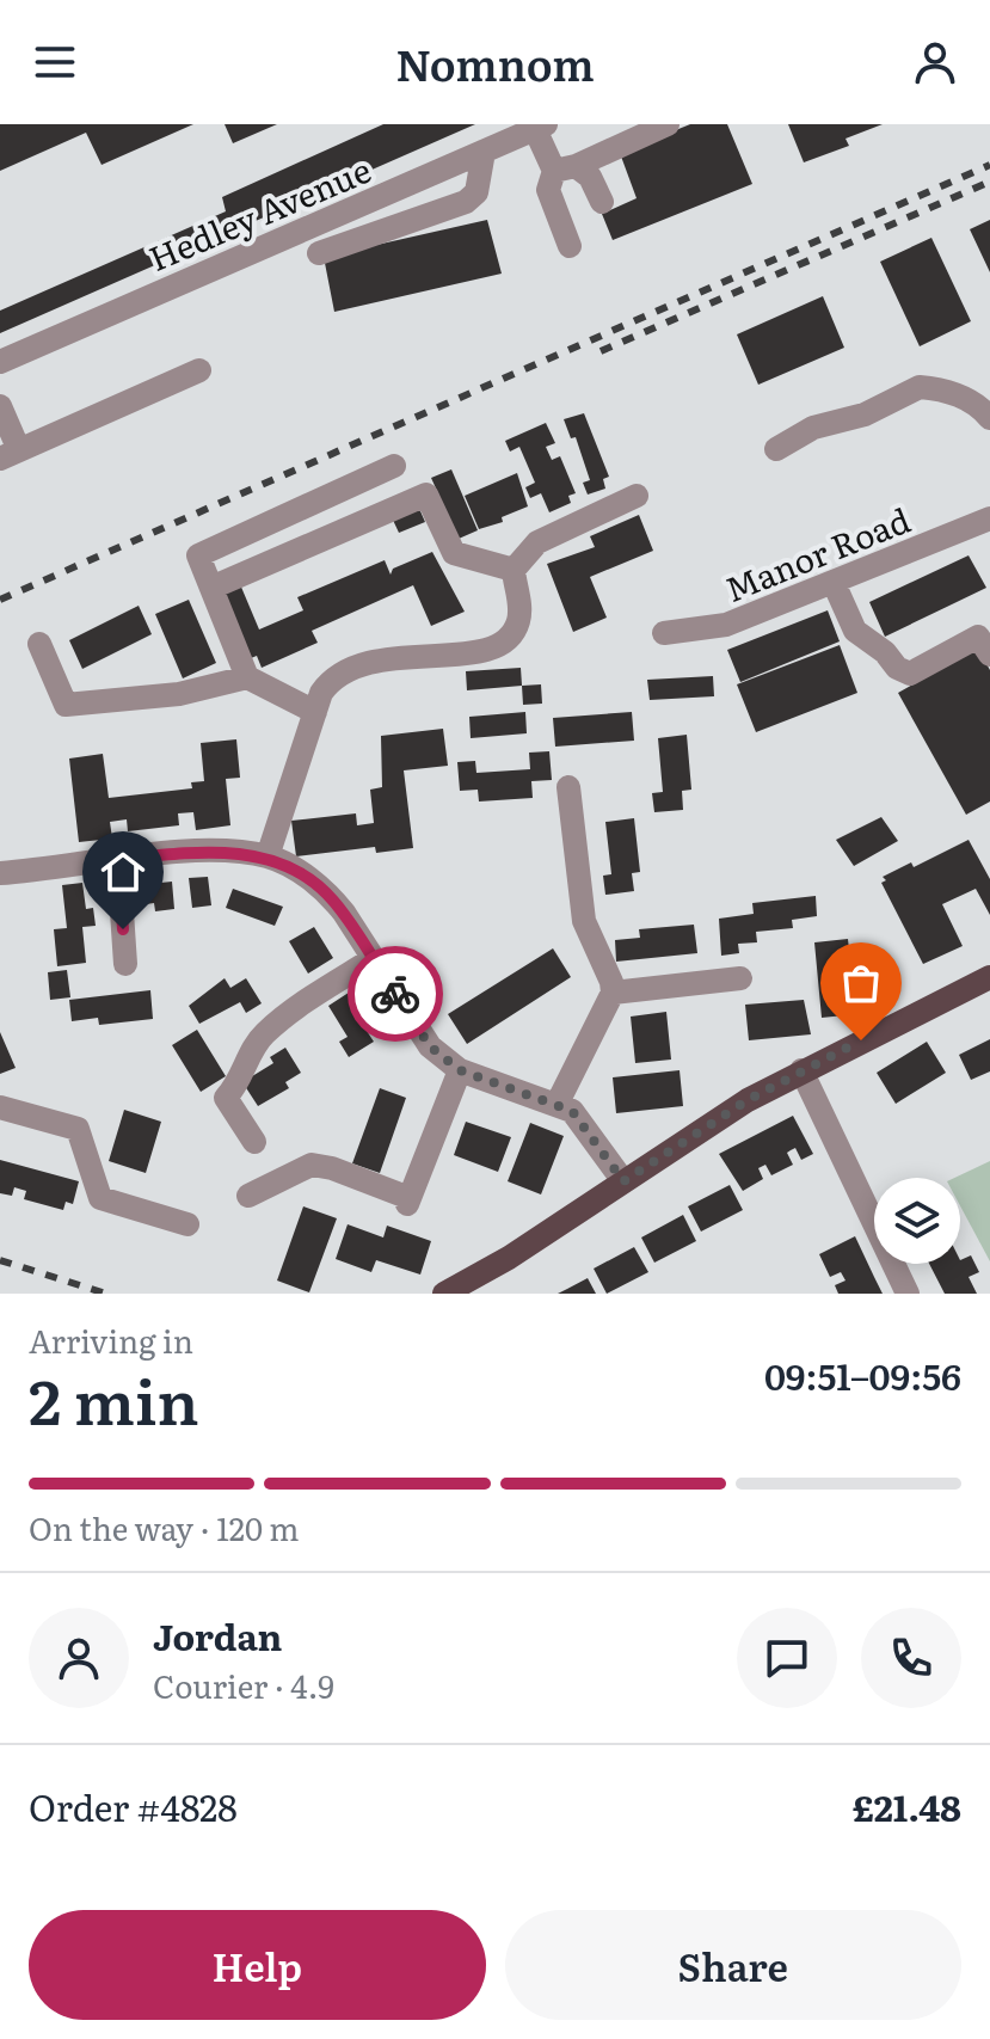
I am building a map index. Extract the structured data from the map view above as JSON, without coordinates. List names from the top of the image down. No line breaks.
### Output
{"streets":{"street":["Hedley Avenue","Manor Road"]},"page":{"header":"Nomnom","heading":["2 min","Arriving in","09:51–09:56"],"panel":["Jordan","Courier · 4.9","Order #4828","£21.48"],"bar":"On the way · 120 m","buttons":["Help","Share"]}}
